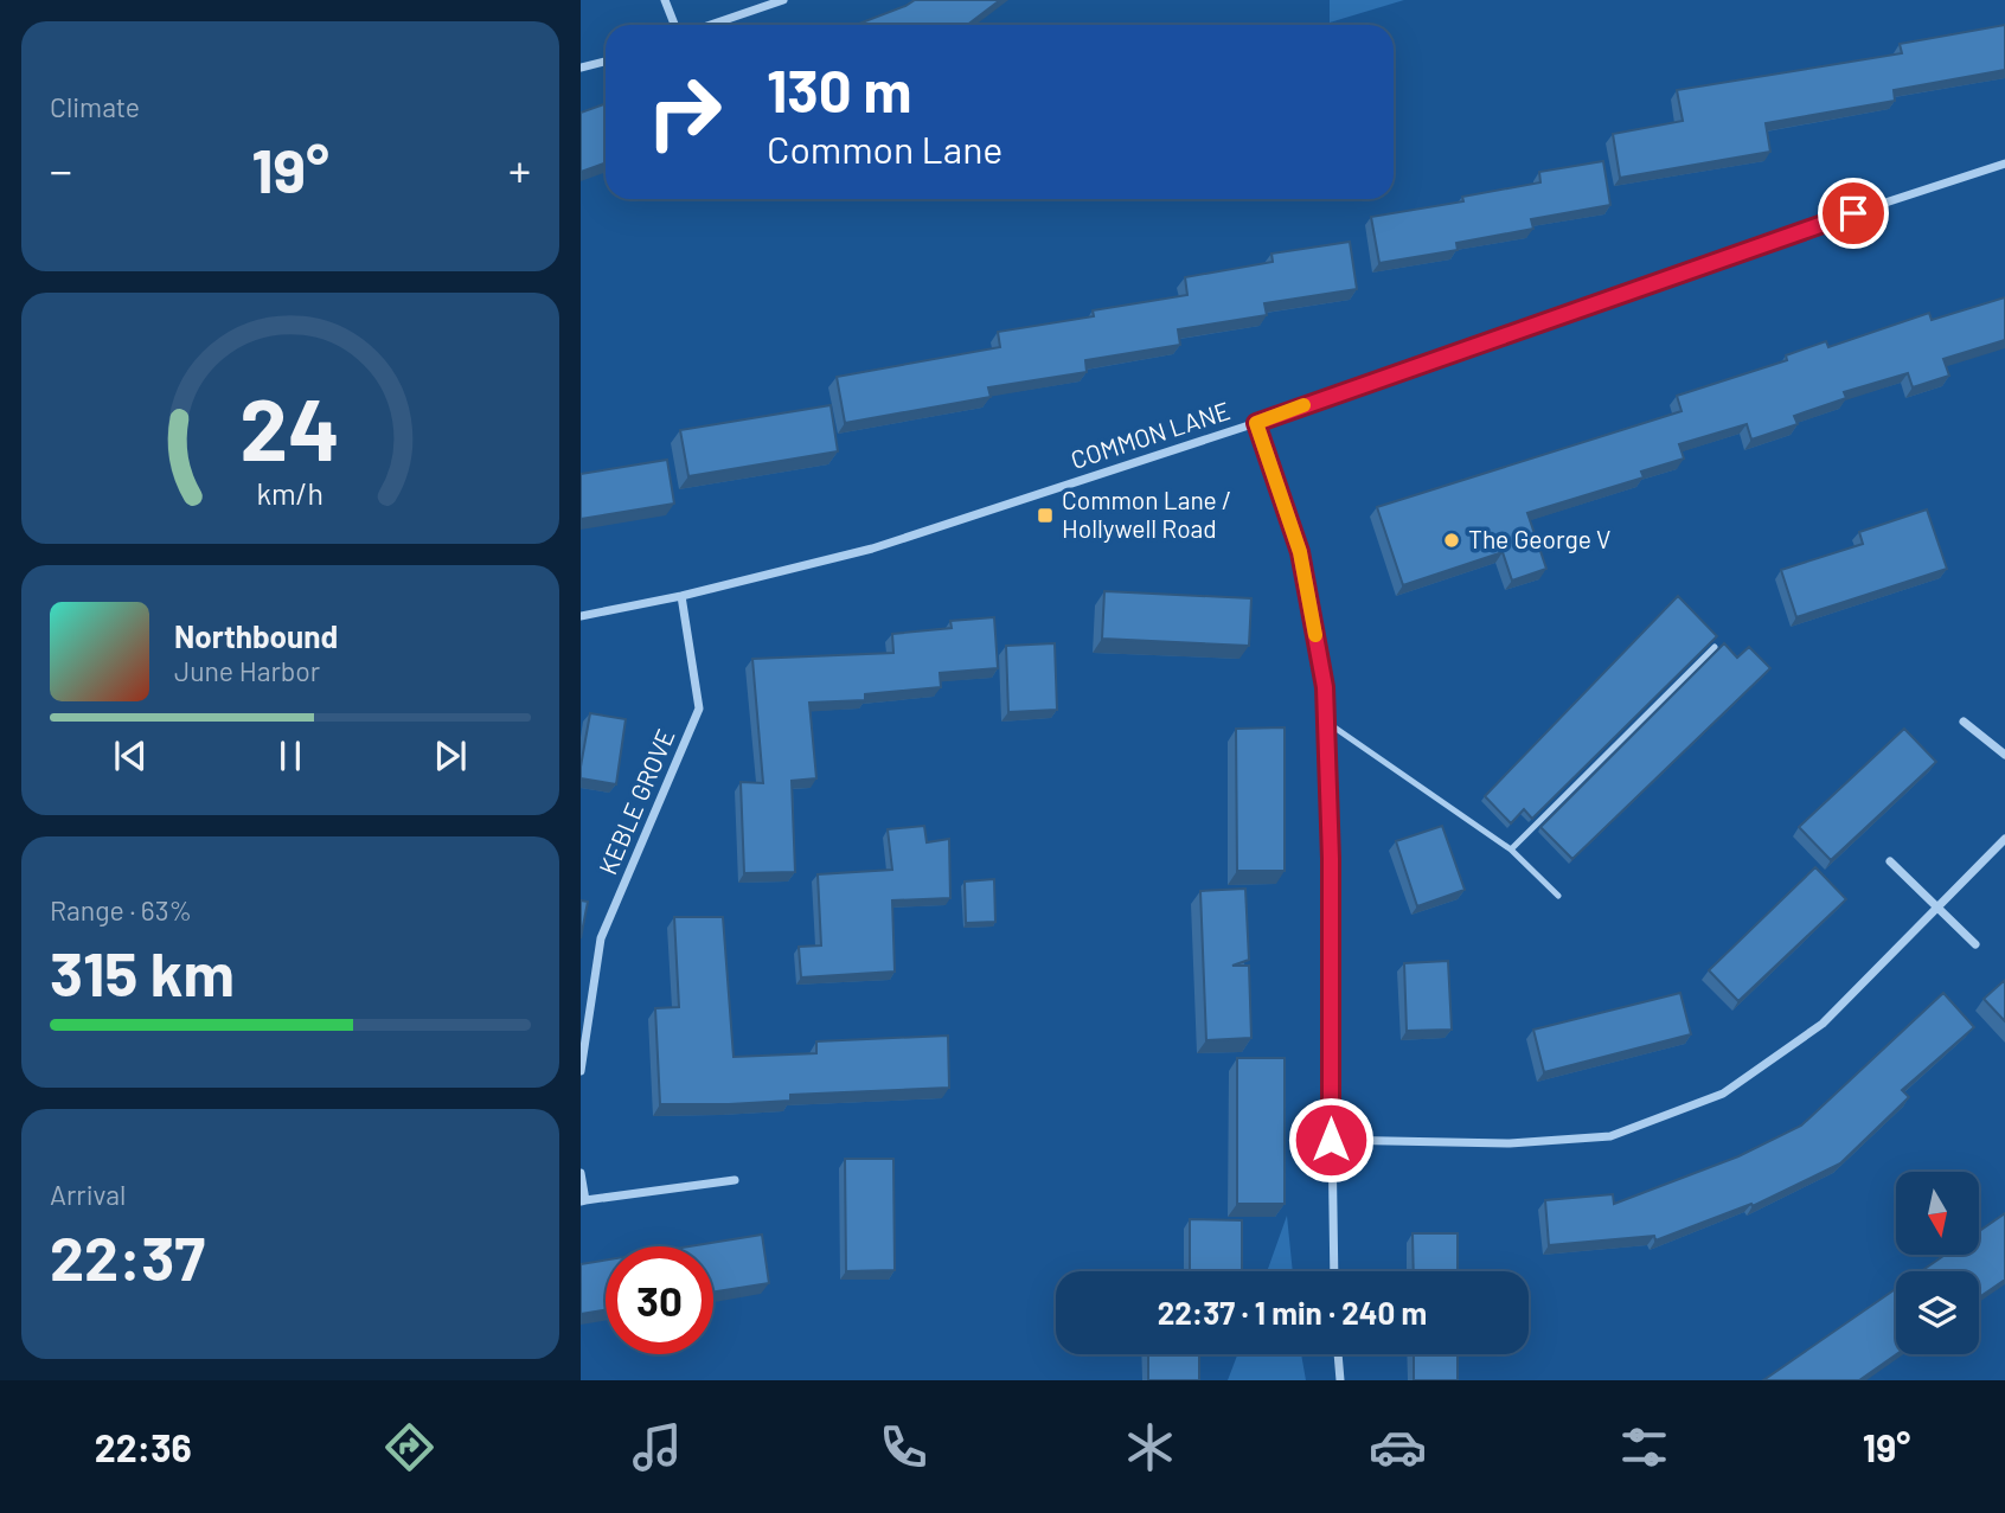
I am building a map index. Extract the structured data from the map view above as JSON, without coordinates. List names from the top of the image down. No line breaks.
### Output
{"streets":{"street":["COMMON LANE","KEBLE GROVE"]},"crossings":[["COMMON LANE","KEBLE GROVE"]],"places":{"transit":["Common Lane / Hollywell Road"],"other":["The George V"]},"north":"bottom","page":{"tile":["Climate",["Range · 63%","315 km"],["Arrival","22:37"]],"turn":["130 m","Common Lane"],"heat":["−","19°","+"],"song":["Northbound","June Harbor"],"limit":"30","trip":"22:37 · 1 min · 240 m","tabs":["22:36","19°"],"gauge":["24","km/h"]}}
